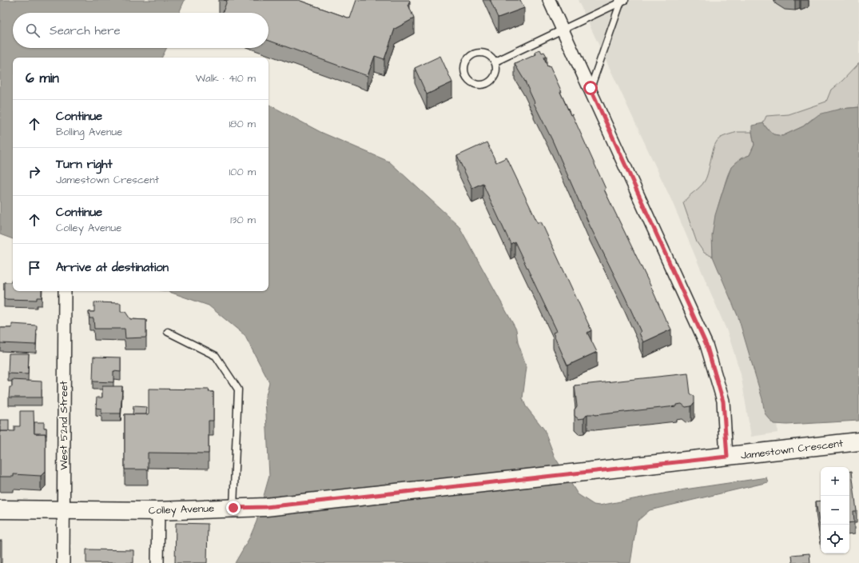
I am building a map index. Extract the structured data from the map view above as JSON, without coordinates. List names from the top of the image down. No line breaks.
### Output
{"streets":{"main road":["Jamestown Crescent","Colley Avenue"],"street":["West 52nd Street"]},"crossings":[["West 52nd Street","Colley Avenue"],["Jamestown Crescent","Colley Avenue"]],"page":{"search":"Search here","heading":["6 min","Walk · 410 m"],"list":[["Continue","Bolling Avenue","180 m"],["Turn right","Jamestown Crescent","100 m"],["Continue","Colley Avenue","130 m"],"Arrive at destination"],"map_buttons":["+","−"]}}
